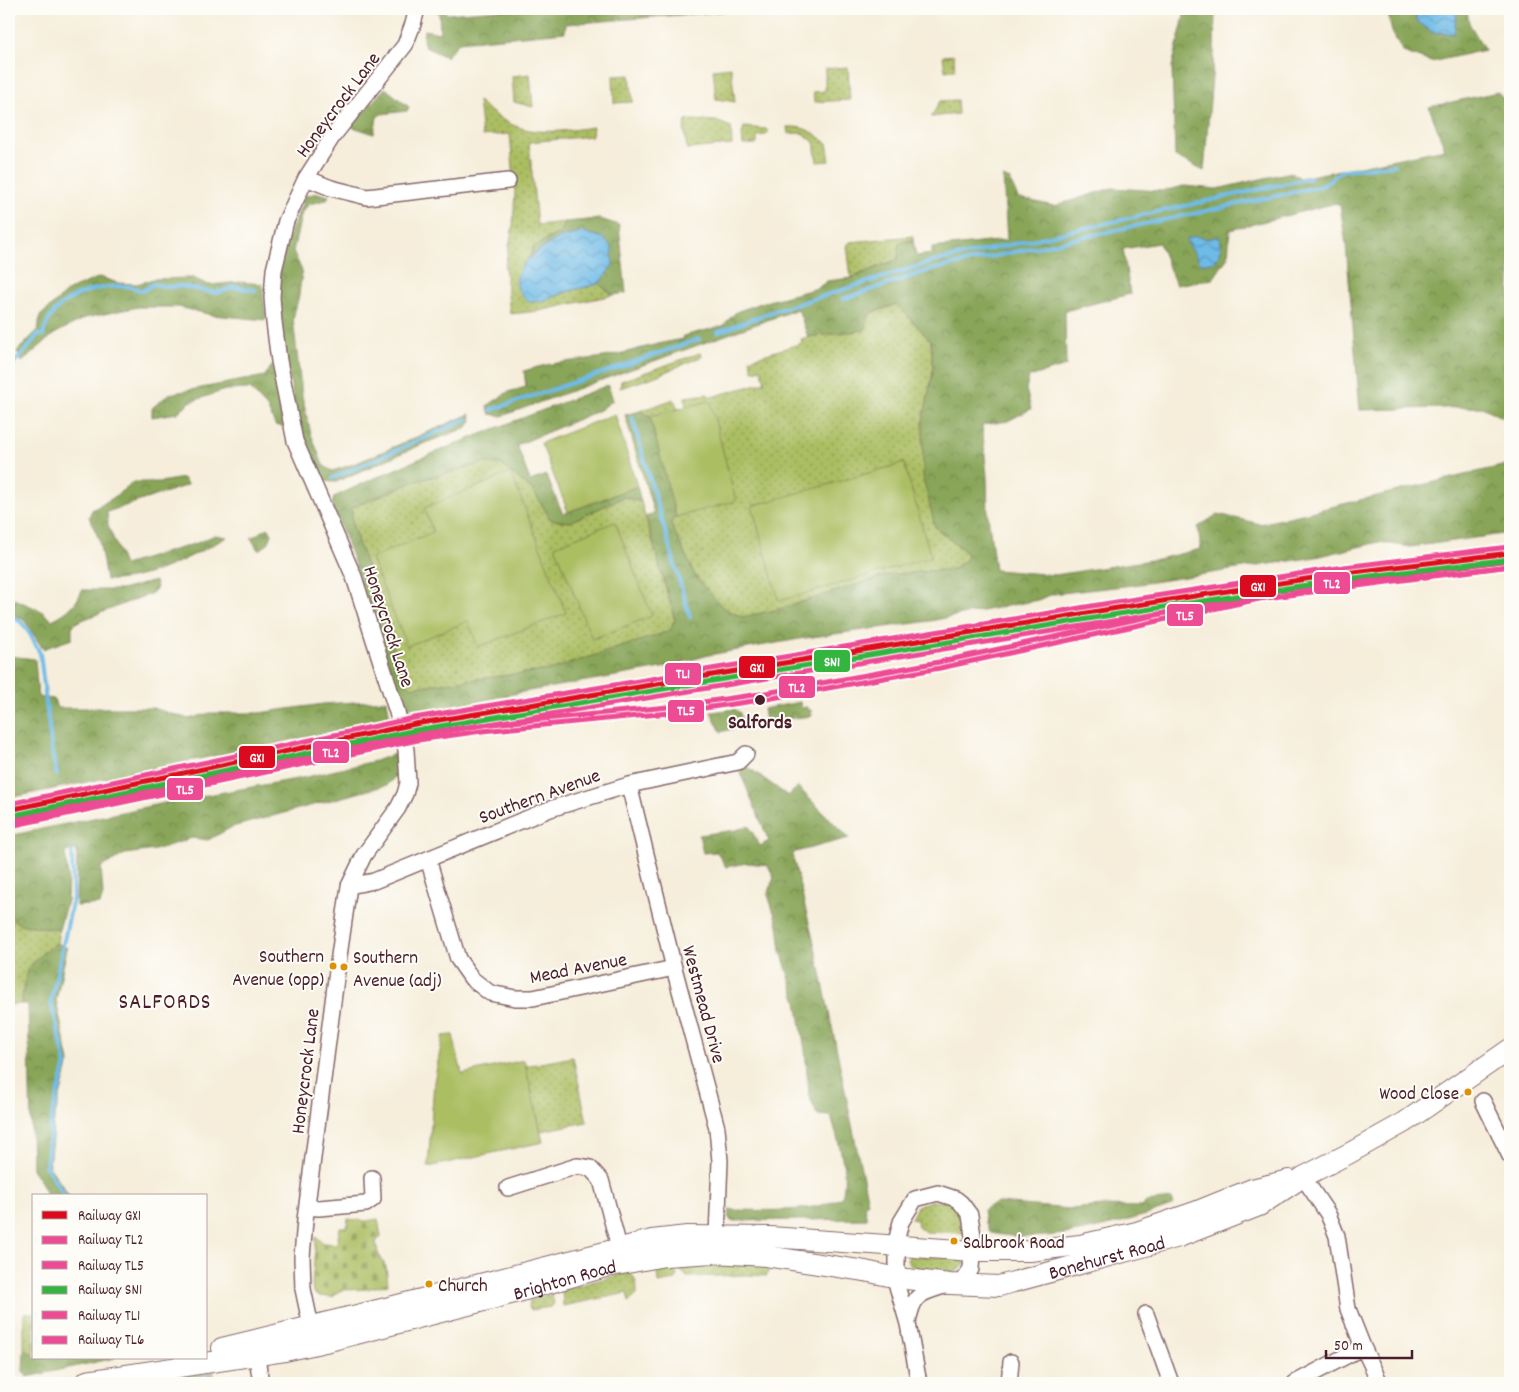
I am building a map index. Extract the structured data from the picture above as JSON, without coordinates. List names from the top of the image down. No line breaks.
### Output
{"streets":{"main road":["Bonehurst Road","Brighton Road"],"street":["Honeycrock Lane","Southern Avenue","Mead Avenue","Westmead Drive"]},"crossings":[["Honeycrock Lane","Southern Avenue"],["Honeycrock Lane","Brighton Road"],["Southern Avenue","Mead Avenue"],["Southern Avenue","Westmead Drive"],["Mead Avenue","Westmead Drive"],["Westmead Drive","Brighton Road"],["Bonehurst Road","Brighton Road"]],"districts":["SALFORDS"],"places":["Salfords","Southern Avenue (opp)","Southern Avenue (adj)","Wood Close","Salbrook Road","Church"],"lines":["rail line TL1","rail line GX1","rail line SN1","rail line TL2","rail line TL5","rail line TL6"],"legend":["Railway GX1","Railway TL2","Railway TL5","Railway SN1","Railway TL1","Railway TL6"],"scale_bar":"50 m"}
